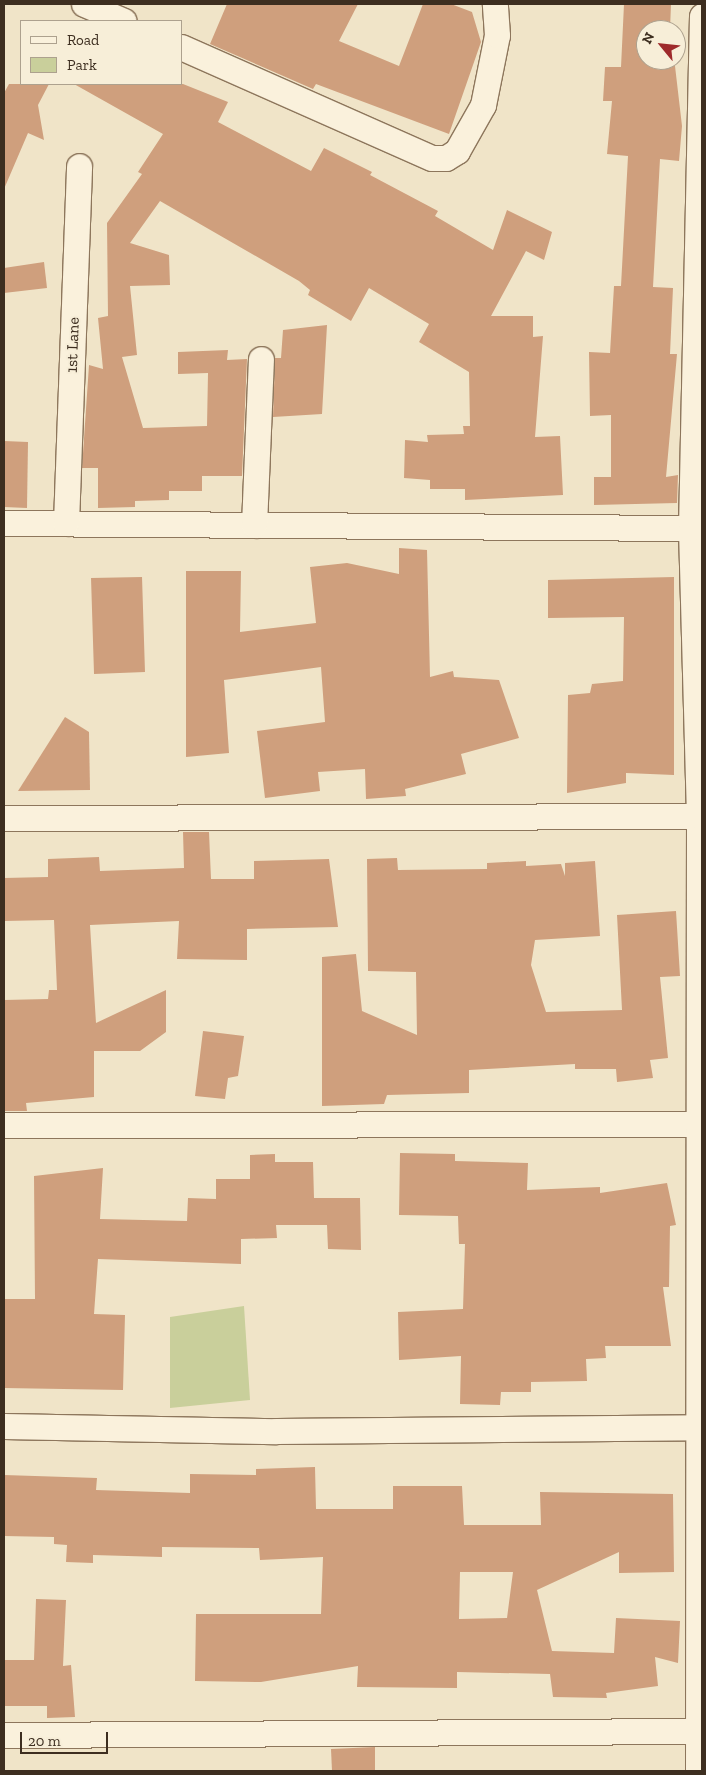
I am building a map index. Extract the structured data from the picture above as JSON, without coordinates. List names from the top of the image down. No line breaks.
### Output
{"streets":{"street":["1st Lane"]},"legend":["Road","Park"],"scale_bar":"20 m","north":"top left"}
